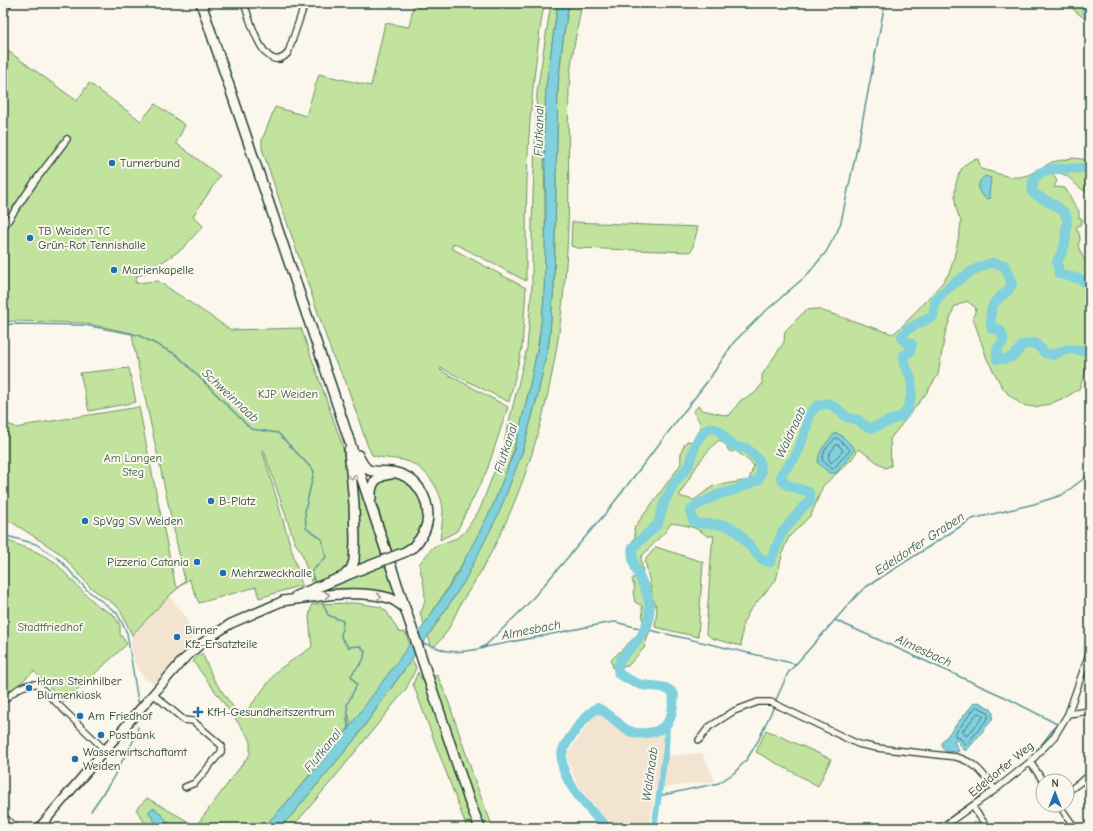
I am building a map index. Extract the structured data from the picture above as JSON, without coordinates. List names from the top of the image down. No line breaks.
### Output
{"streets":{"street":["Edeldorfer Weg"]},"water":["Flutkanal","Schweinnaab","Waldnaab","Edeldorfer Graben","Almesbach"],"parks":["KJP Weiden","Am Langen Steg","Stadtfriedhof"],"places":{"other":["Turnerbund","TB Weiden TC Grün-Rot Tennishalle","Marienkapelle","B-Platz","SpVgg SV Weiden","Pizzeria Catania","Mehrzweckhalle","Birner Kfz-Ersatzteile","Hans Steinhilber Blumenkiosk","Am Friedhof","Postbank","Wasserwirtschaftamt Weiden"],"health":["KfH-Gesundheitszentrum"]},"north":"top"}
